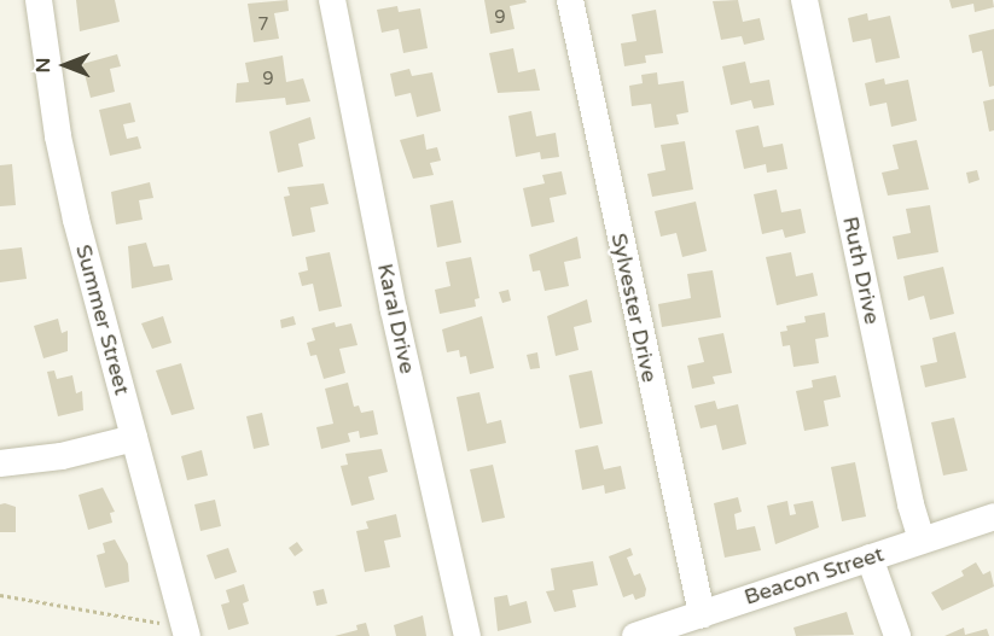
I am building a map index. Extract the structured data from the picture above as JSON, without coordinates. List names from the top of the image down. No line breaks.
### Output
{"streets":{"street":["Ruth Drive","Sylvester Drive","Karal Drive","Summer Street","Beacon Street"]},"crossings":[["Ruth Drive","Beacon Street"],["Sylvester Drive","Beacon Street"]],"house_numbers":["9","7","9"],"north":"left"}
